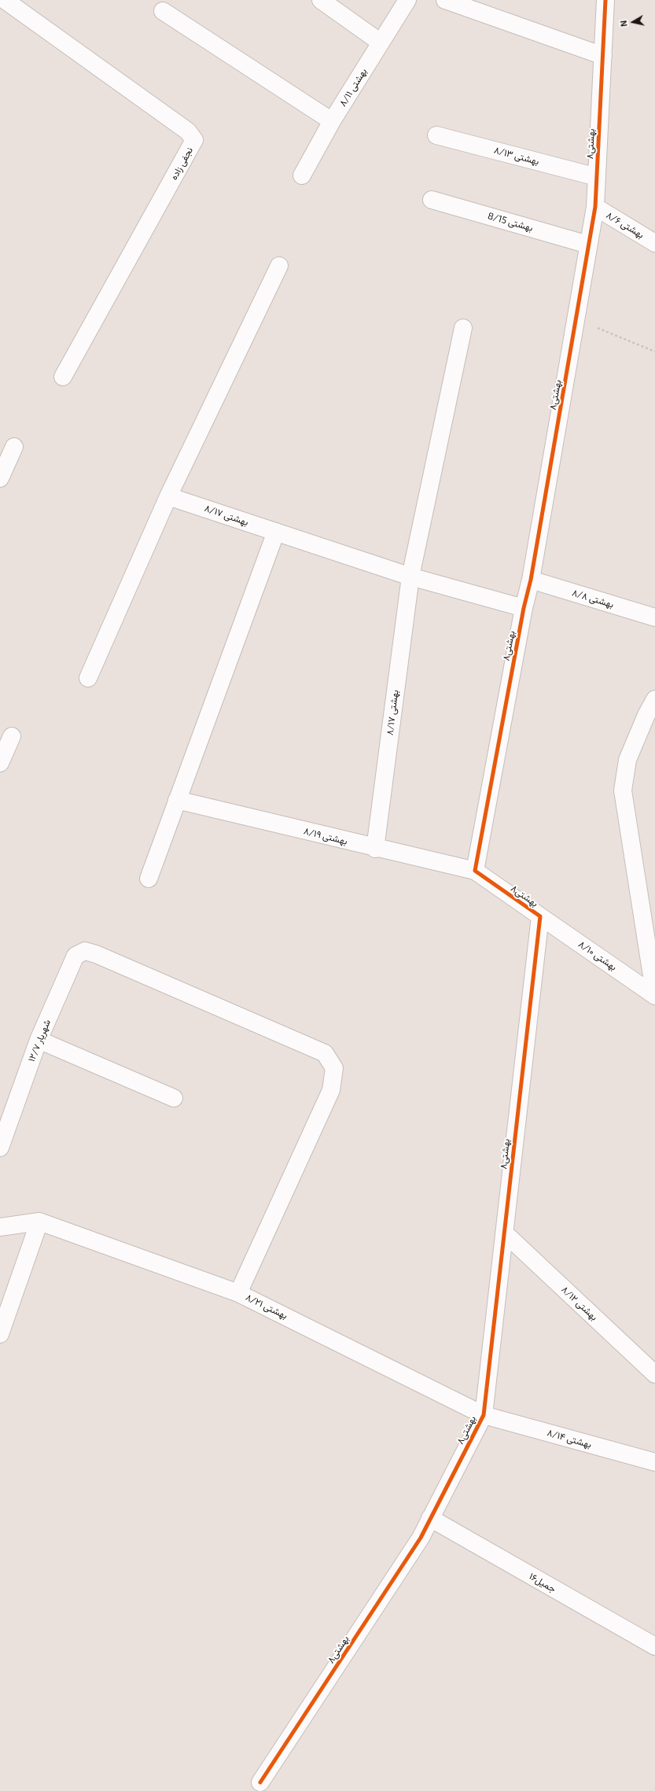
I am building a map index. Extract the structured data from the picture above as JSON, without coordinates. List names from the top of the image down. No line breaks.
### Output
{"streets":{"street":["بهشتی ۸/۱۱","بهشتی۸","بهشتی ۸/۱۳","نجفی زاده","بهشتی 8/15","بهشتی ۸/۶","بهشتی ۸/۱۷","بهشتی ۸/۸","بهشتی ۸/۱۹","بهشتی ۸/۱۰","شهریار ۱۲/۷","بهشتی ۸/۱۲","بهشتی ۸/۲۱","بهشتی ۸/۱۴","جمیل١۶"]},"crossings":[["بهشتی۸","بهشتی ۸/۱۳"],["بهشتی۸","بهشتی 8/15"],["بهشتی۸","بهشتی ۸/۶"],["بهشتی۸","بهشتی ۸/۱۷"],["بهشتی۸","بهشتی ۸/۸"],["بهشتی۸","بهشتی ۸/۱۹"],["بهشتی۸","بهشتی ۸/۱۰"],["بهشتی۸","بهشتی ۸/۱۲"],["بهشتی۸","بهشتی ۸/۲۱"],["بهشتی۸","بهشتی ۸/۱۴"],["بهشتی۸","جمیل١۶"],["بهشتی ۸/۱۷","بهشتی ۸/۱۹"],["شهریار ۱۲/۷","بهشتی ۸/۲۱"],["بهشتی ۸/۲۱","بهشتی ۸/۱۴"]],"north":"left"}
